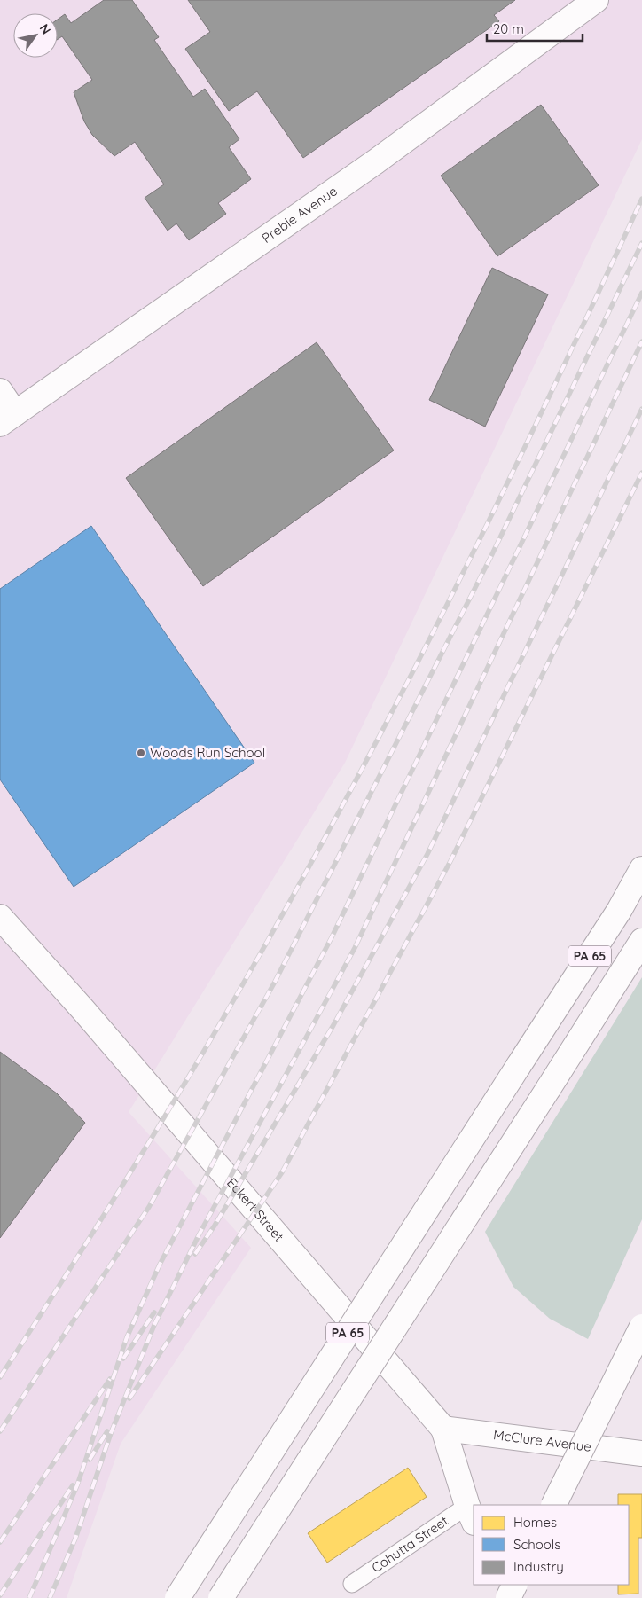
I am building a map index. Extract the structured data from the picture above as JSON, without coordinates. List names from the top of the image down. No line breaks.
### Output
{"streets":{"main road":["Preble Avenue","PA 65","Eckert Street","McClure Avenue"],"lane":["Cohutta Street"]},"crossings":[["Eckert Street","McClure Avenue"],["Eckert Street","Cohutta Street"]],"places":["Woods Run School"],"legend":["Homes","Schools","Industry"],"scale_bar":"20 m","north":"top right"}
